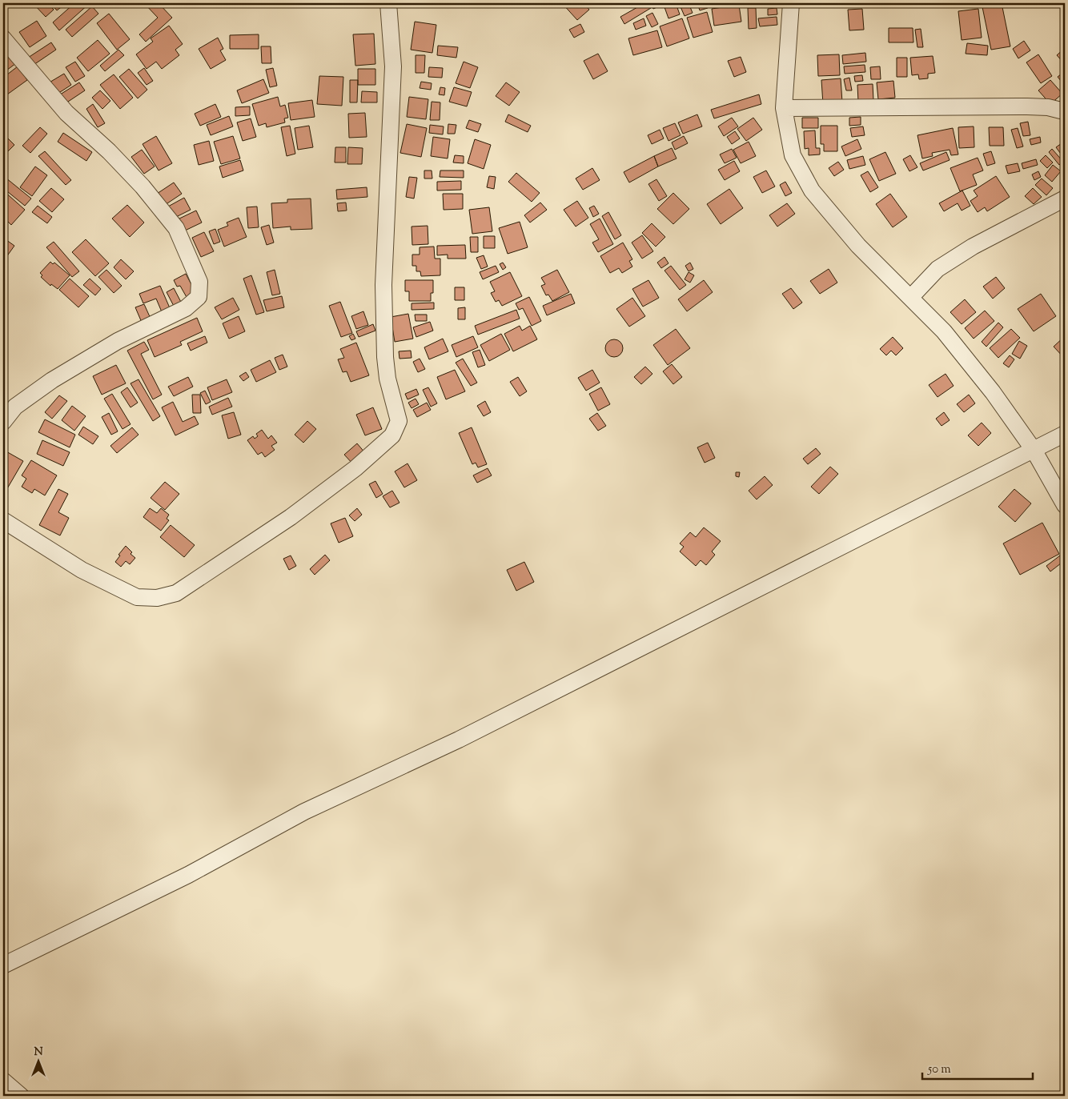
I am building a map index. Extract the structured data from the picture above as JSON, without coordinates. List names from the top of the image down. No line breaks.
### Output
{"scale_bar":"50 m","north":"top"}
